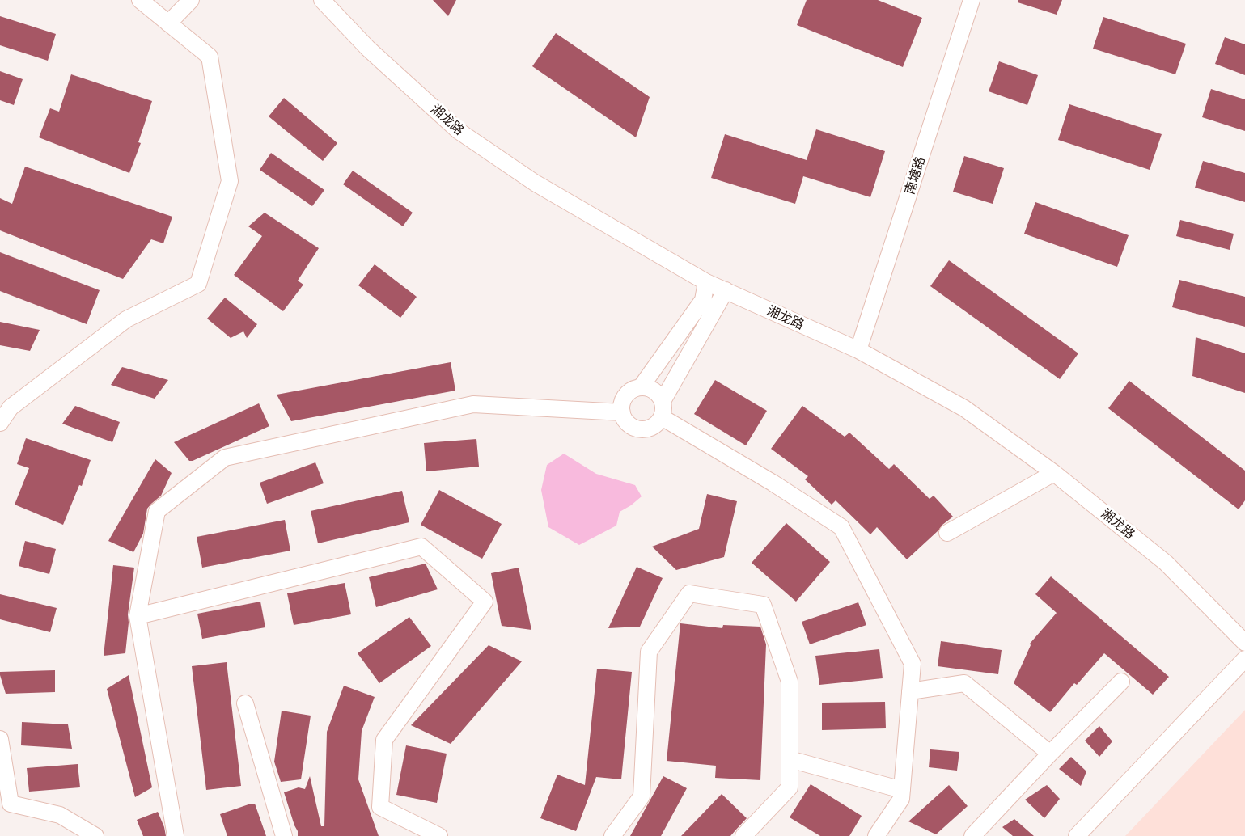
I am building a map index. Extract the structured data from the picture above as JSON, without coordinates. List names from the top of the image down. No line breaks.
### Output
{"streets":{"street":["湘龙路","南塘路"]},"crossings":[["湘龙路","南塘路"]]}
